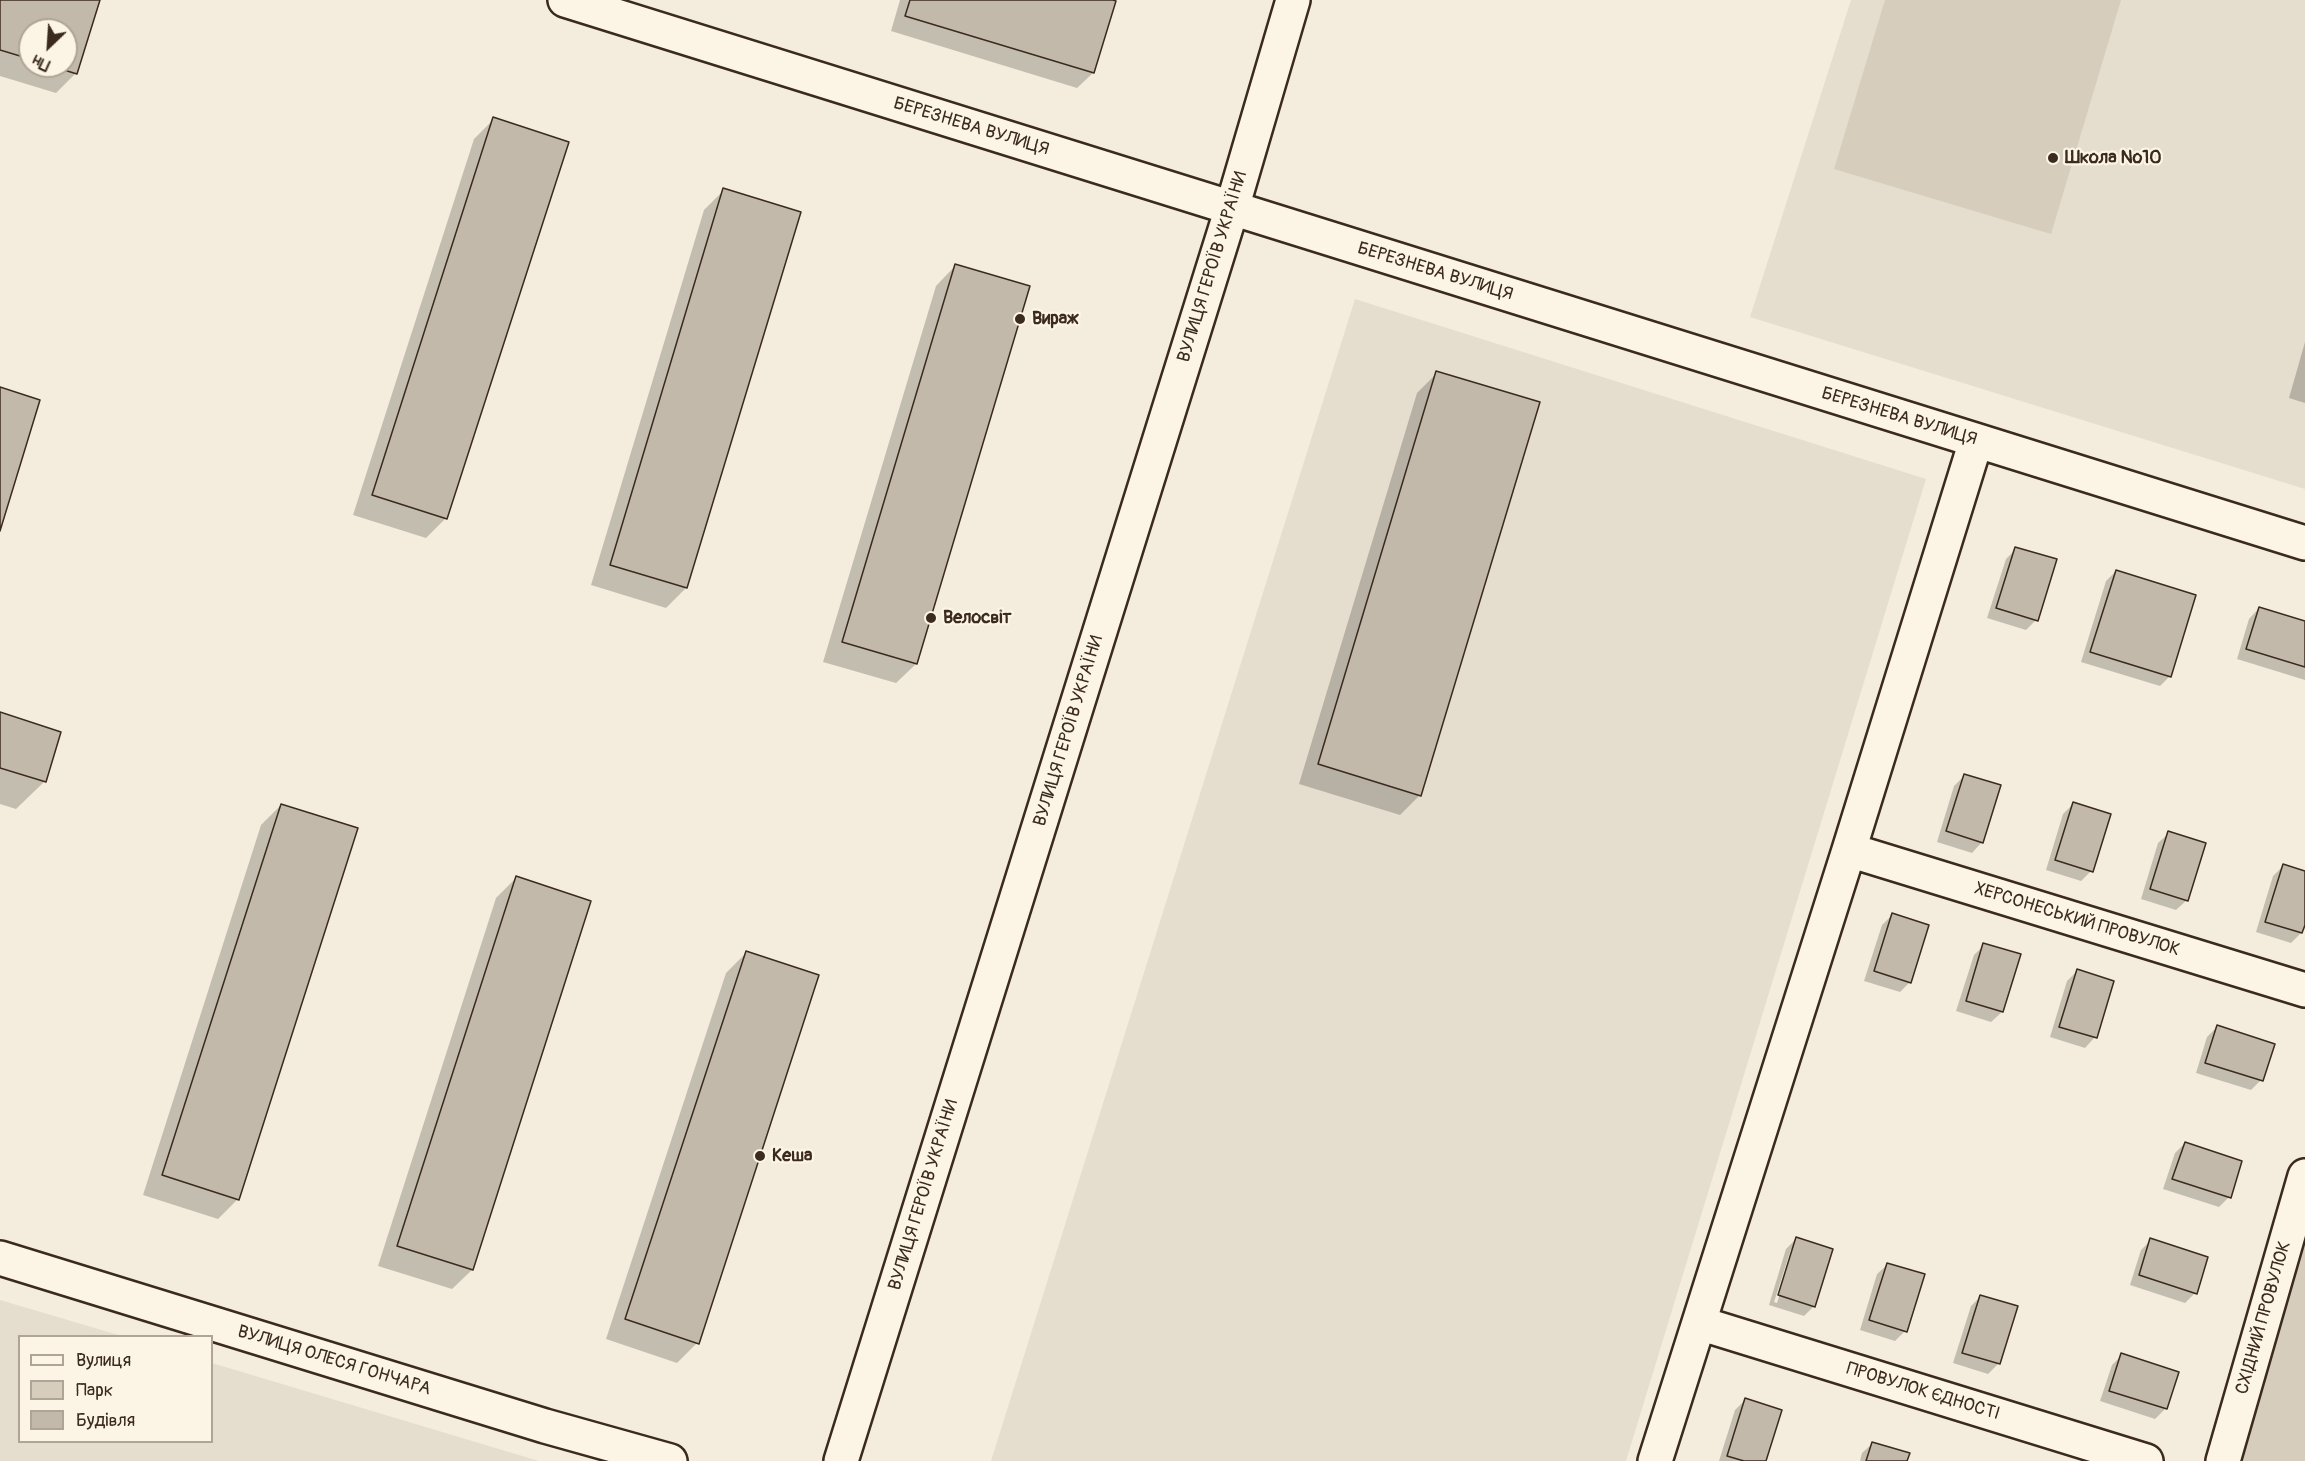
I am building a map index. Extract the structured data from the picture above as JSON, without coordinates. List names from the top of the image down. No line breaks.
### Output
{"streets":{"street":["БЕРЕЗНЕВА ВУЛИЦЯ","ВУЛИЦЯ ГЕРОЇВ УКРАЇНИ","ХЕРСОНЕСЬКИЙ ПРОВУЛОК","СХІДНИЙ ПРОВУЛОК","ВУЛИЦЯ ОЛЕСЯ ГОНЧАРА","ПРОВУЛОК ЄДНОСТІ"]},"crossings":[["БЕРЕЗНЕВА ВУЛИЦЯ","ВУЛИЦЯ ГЕРОЇВ УКРАЇНИ"]],"places":["Школа №10","Вираж","Велосвіт","Кеша"],"legend":["Вулиця","Парк","Будівля"],"north":"bottom left"}
